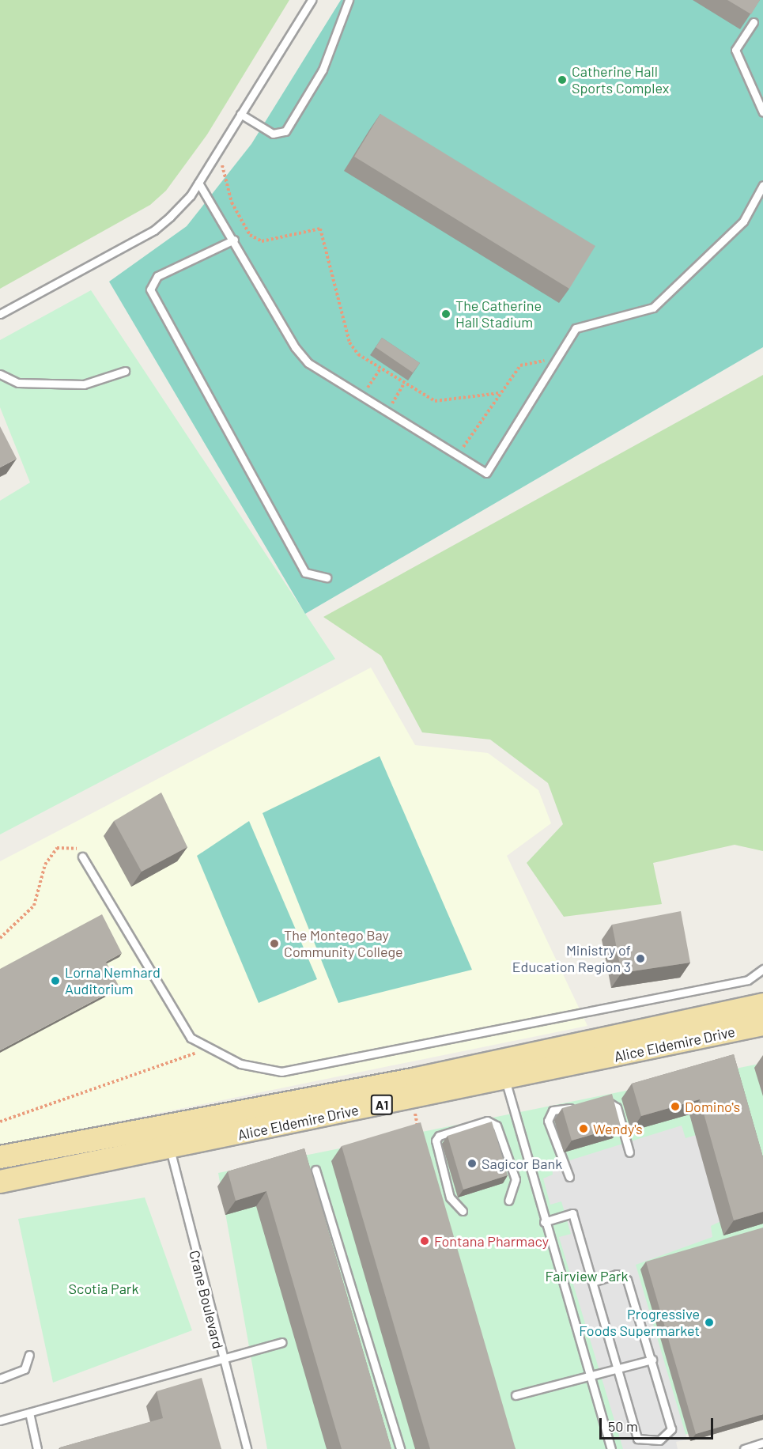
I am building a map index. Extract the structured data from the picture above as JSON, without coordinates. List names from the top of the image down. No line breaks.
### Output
{"streets":{"main road":["Alice Eldemire Drive","A1"],"lane":["Crane Boulevard"]},"crossings":[["Alice Eldemire Drive","Crane Boulevard"]],"parks":["Fairview Park","Scotia Park"],"places":["Catherine Hall Sports Complex","The Catherine Hall Stadium","The Montego Bay Community College","Ministry of Education Region 3","Lorna Nemhard Auditorium","Domino's","Wendy's","Sagicor Bank","Fontana Pharmacy","Progressive Foods Supermarket"],"scale_bar":"50 m"}
